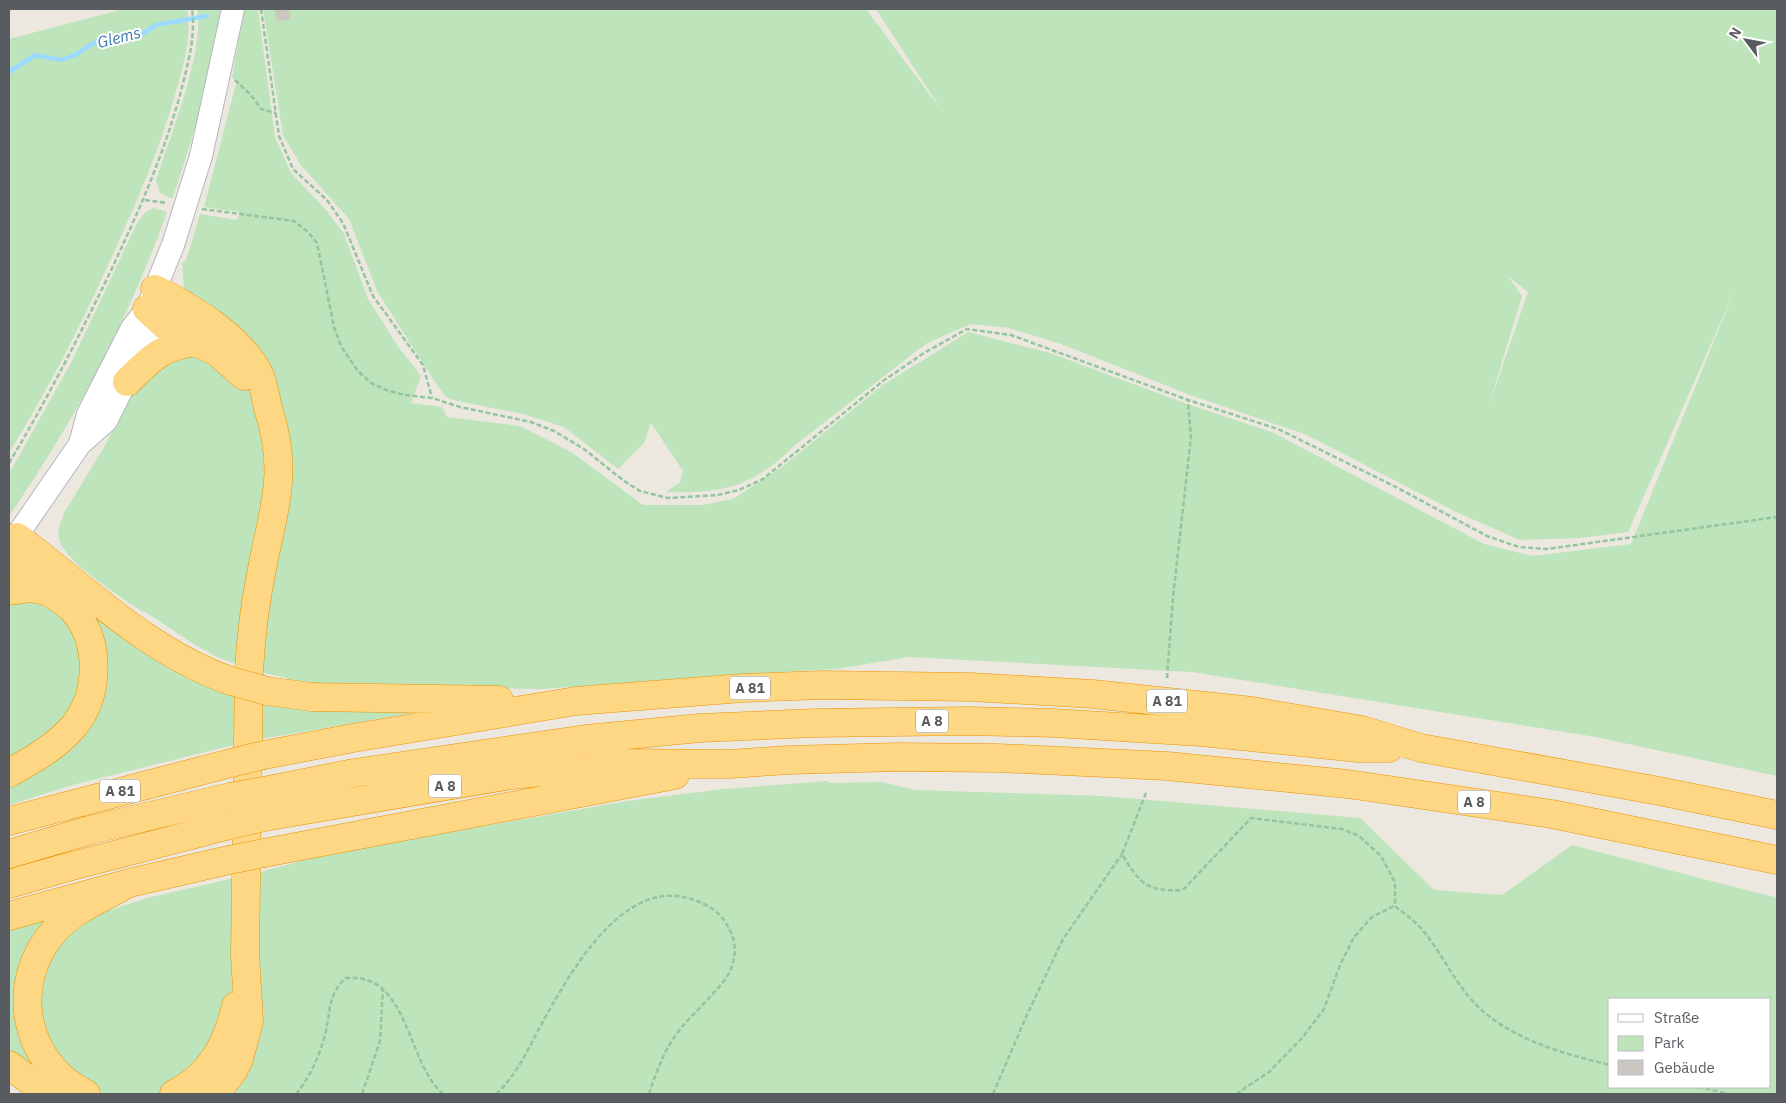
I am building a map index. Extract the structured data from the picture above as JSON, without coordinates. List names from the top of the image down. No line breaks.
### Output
{"streets":{"highway":["A 81","A 8"]},"crossings":[["A 81","A 8"]],"water":["Glems"],"legend":["Straße","Park","Gebäude"],"north":"top left"}
